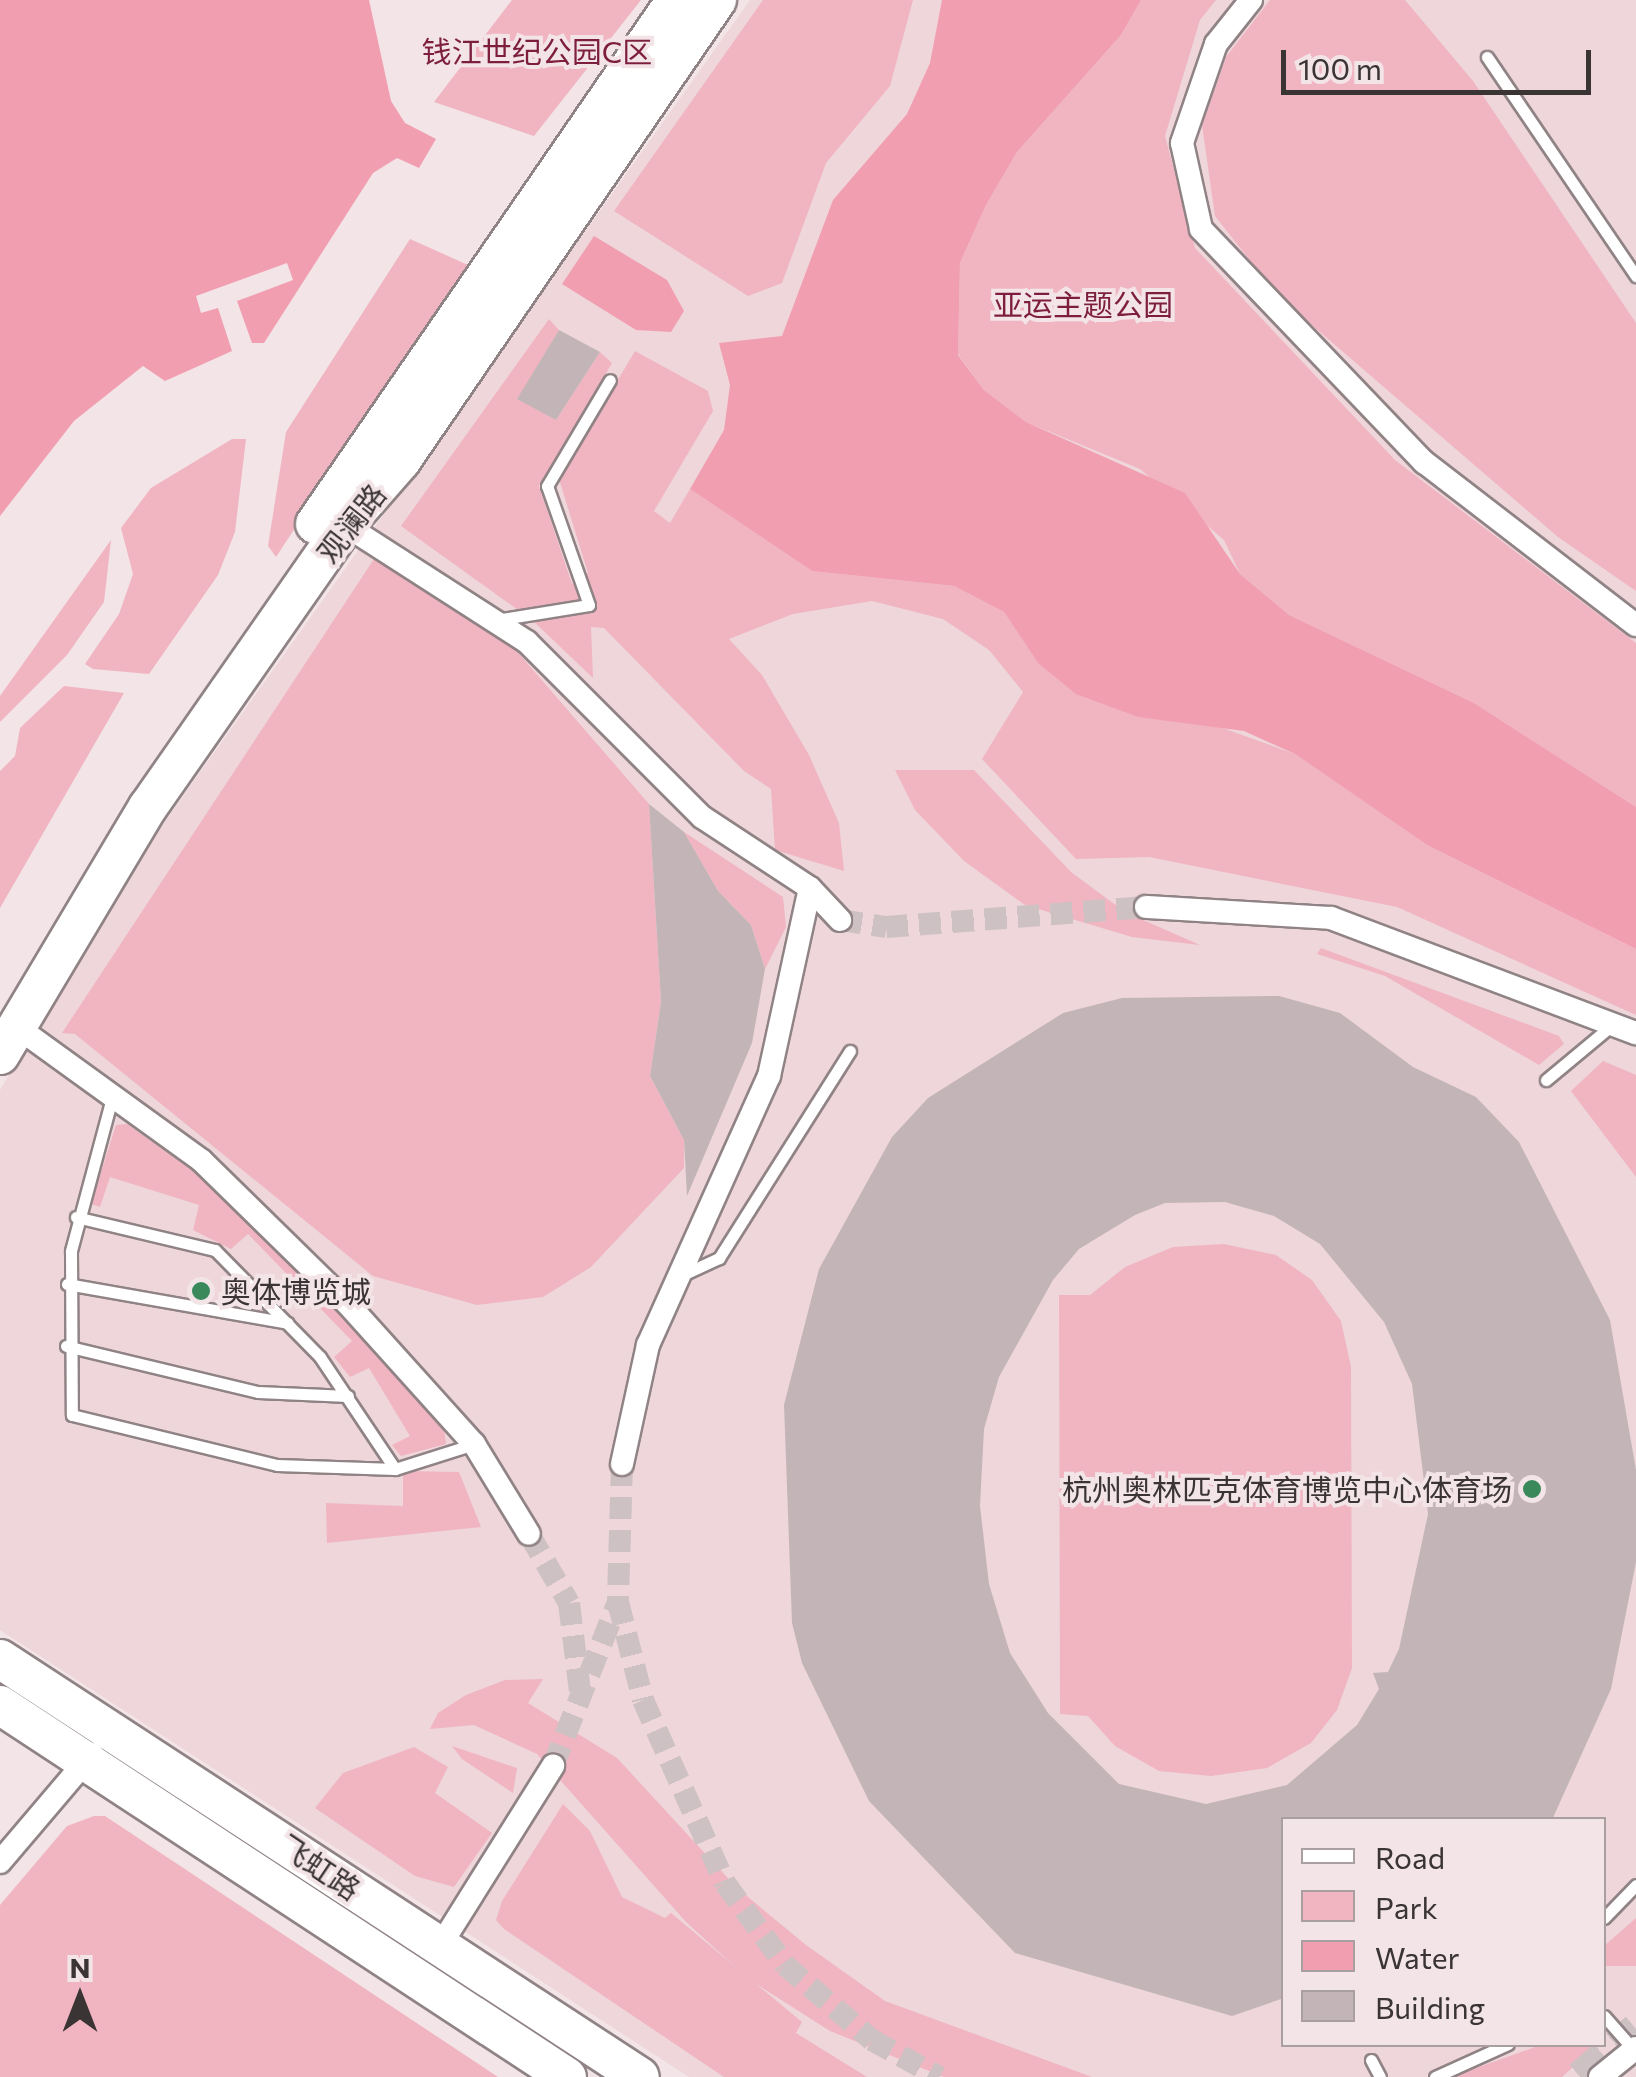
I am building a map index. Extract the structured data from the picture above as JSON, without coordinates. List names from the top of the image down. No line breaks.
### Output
{"streets":{"main road":["观澜路","飞虹路"]},"parks":["钱江世纪公园C区","亚运主题公园"],"places":["奥体博览城","杭州奥林匹克体育博览中心体育场"],"legend":["Road","Park","Water","Building"],"scale_bar":"100 m","north":"top"}
